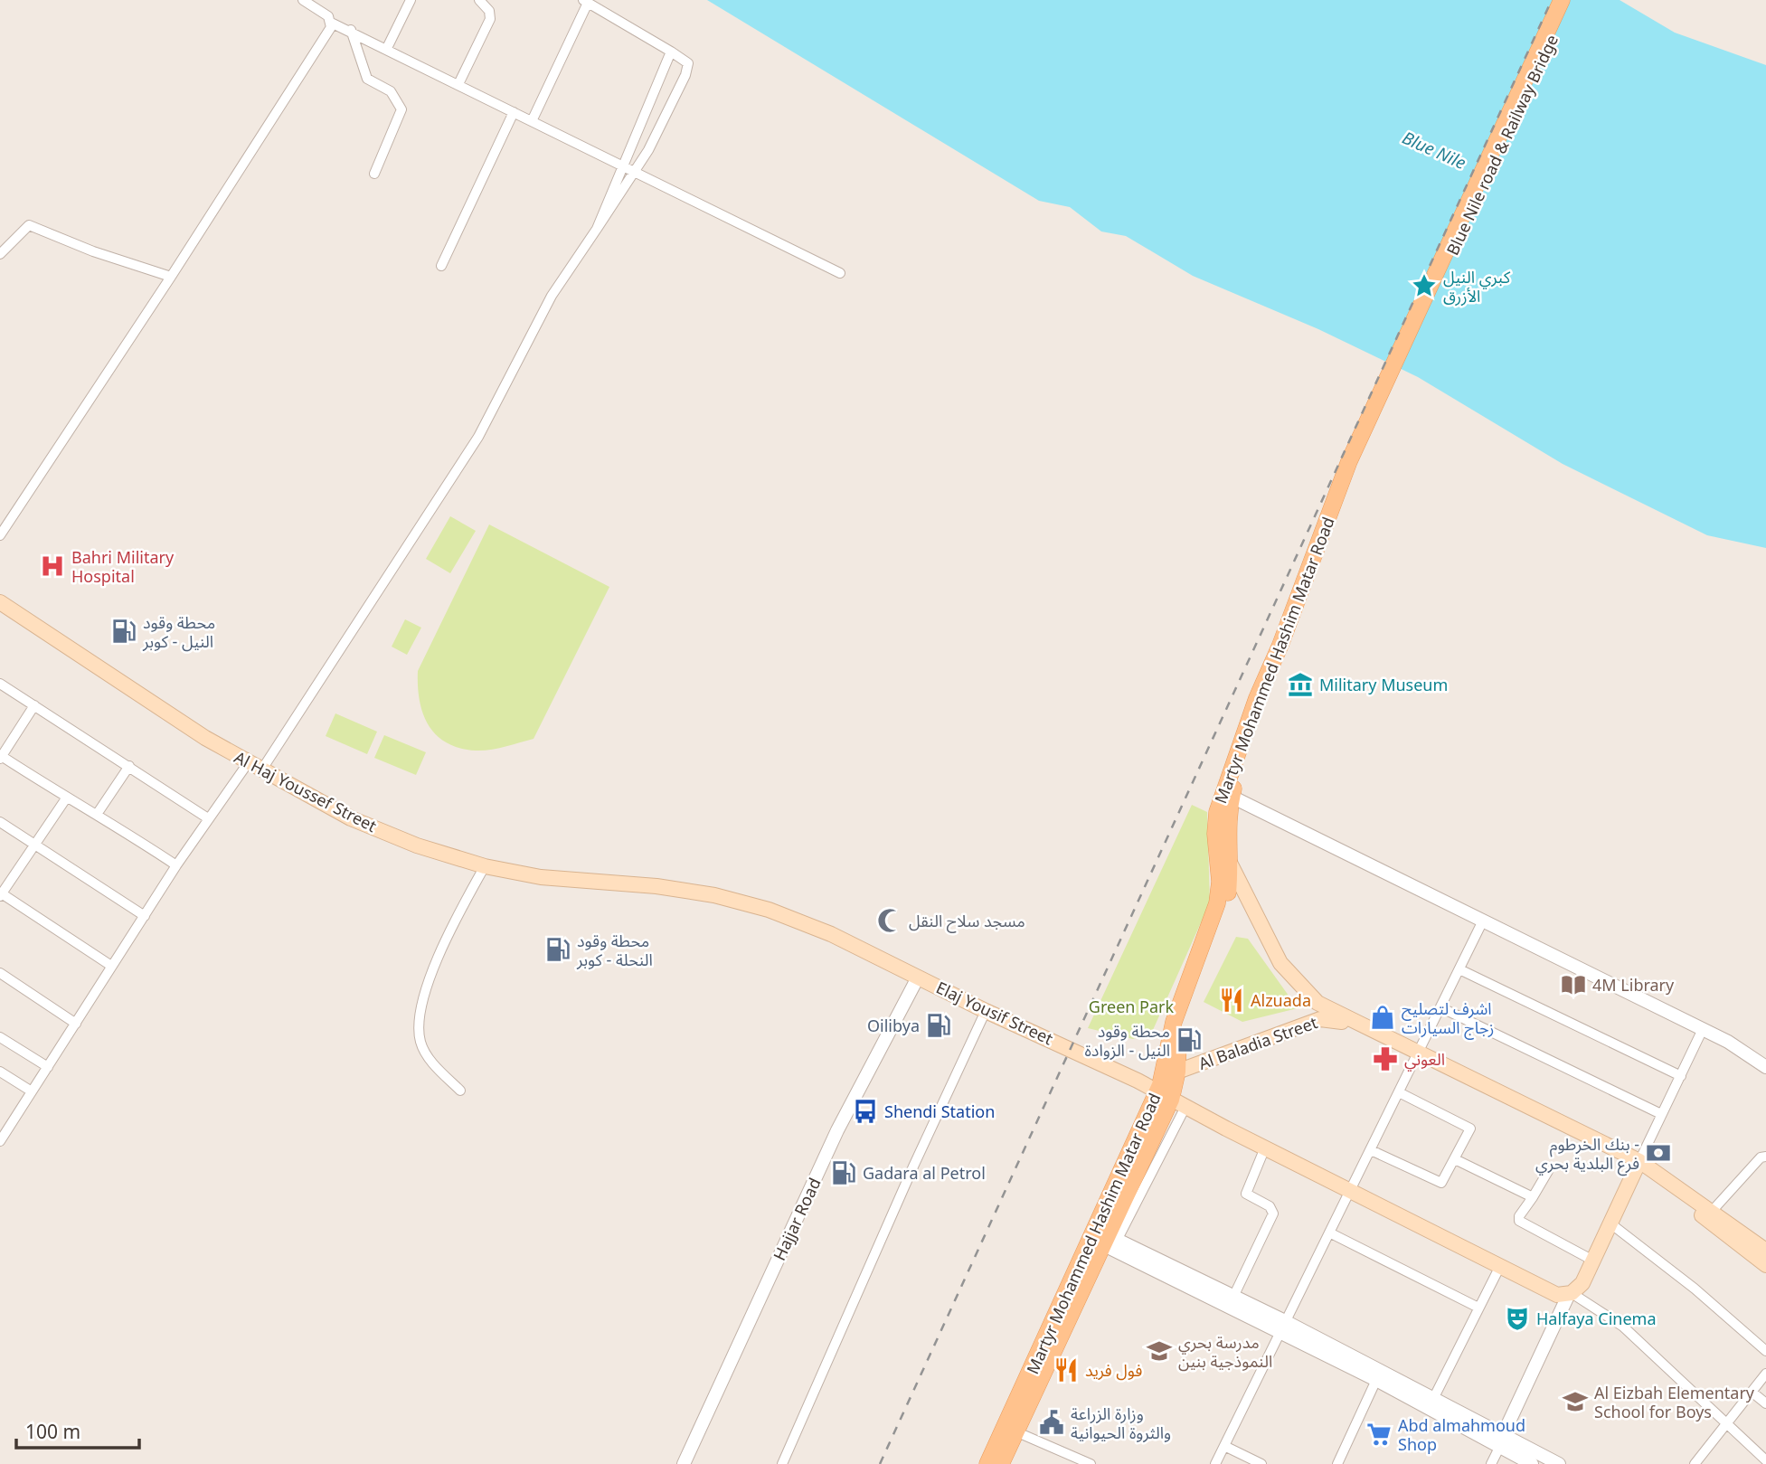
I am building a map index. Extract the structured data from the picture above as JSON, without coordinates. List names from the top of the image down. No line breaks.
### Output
{"streets":{"main road":["Blue Nile road & Railway Bridge","Martyr Mohammed Hashim Matar Road","Al Haj Youssef Street","Elaj Yousif Street","Al Baladia Street"],"street":["Hajjar Road"]},"crossings":[["Blue Nile road & Railway Bridge","Martyr Mohammed Hashim Matar Road"],["Martyr Mohammed Hashim Matar Road","Elaj Yousif Street"],["Martyr Mohammed Hashim Matar Road","Al Baladia Street"],["Al Haj Youssef Street","Elaj Yousif Street"],["Elaj Yousif Street","Hajjar Road"]],"water":["Blue Nile"],"parks":["Green Park"],"places":{"place":["كبري النيل الأزرق"],"hospital":["Bahri Military Hospital"],"fuel station":["محطة وقود النيل - كوبر","محطة وقود النحلة - كوبر","Oilibya","محطة وقود النيل - الزوادة","Gadara al Petrol"],"museum":["Military Museum"],"mosque":["مسجد سلاح النقل"],"library":["4M Library"],"restaurant":["Alzuada","فول فريد"],"shop":["اشرف لتصليح زجاج السيارات"],"pharmacy":["العوني"],"bus stop":["Shendi Station"],"bank":["بنك الخرطوم - فرع البلدية بحري"],"theatre":["Halfaya Cinema"],"school or university":["مدرسة بحري النموذجية بنين","Al Eizbah Elementary School for Boys"],"public building":["وزارة الزراعة والثروة الحيوانية"],"supermarket":["Abd almahmoud Shop"]},"scale_bar":"100 m"}
